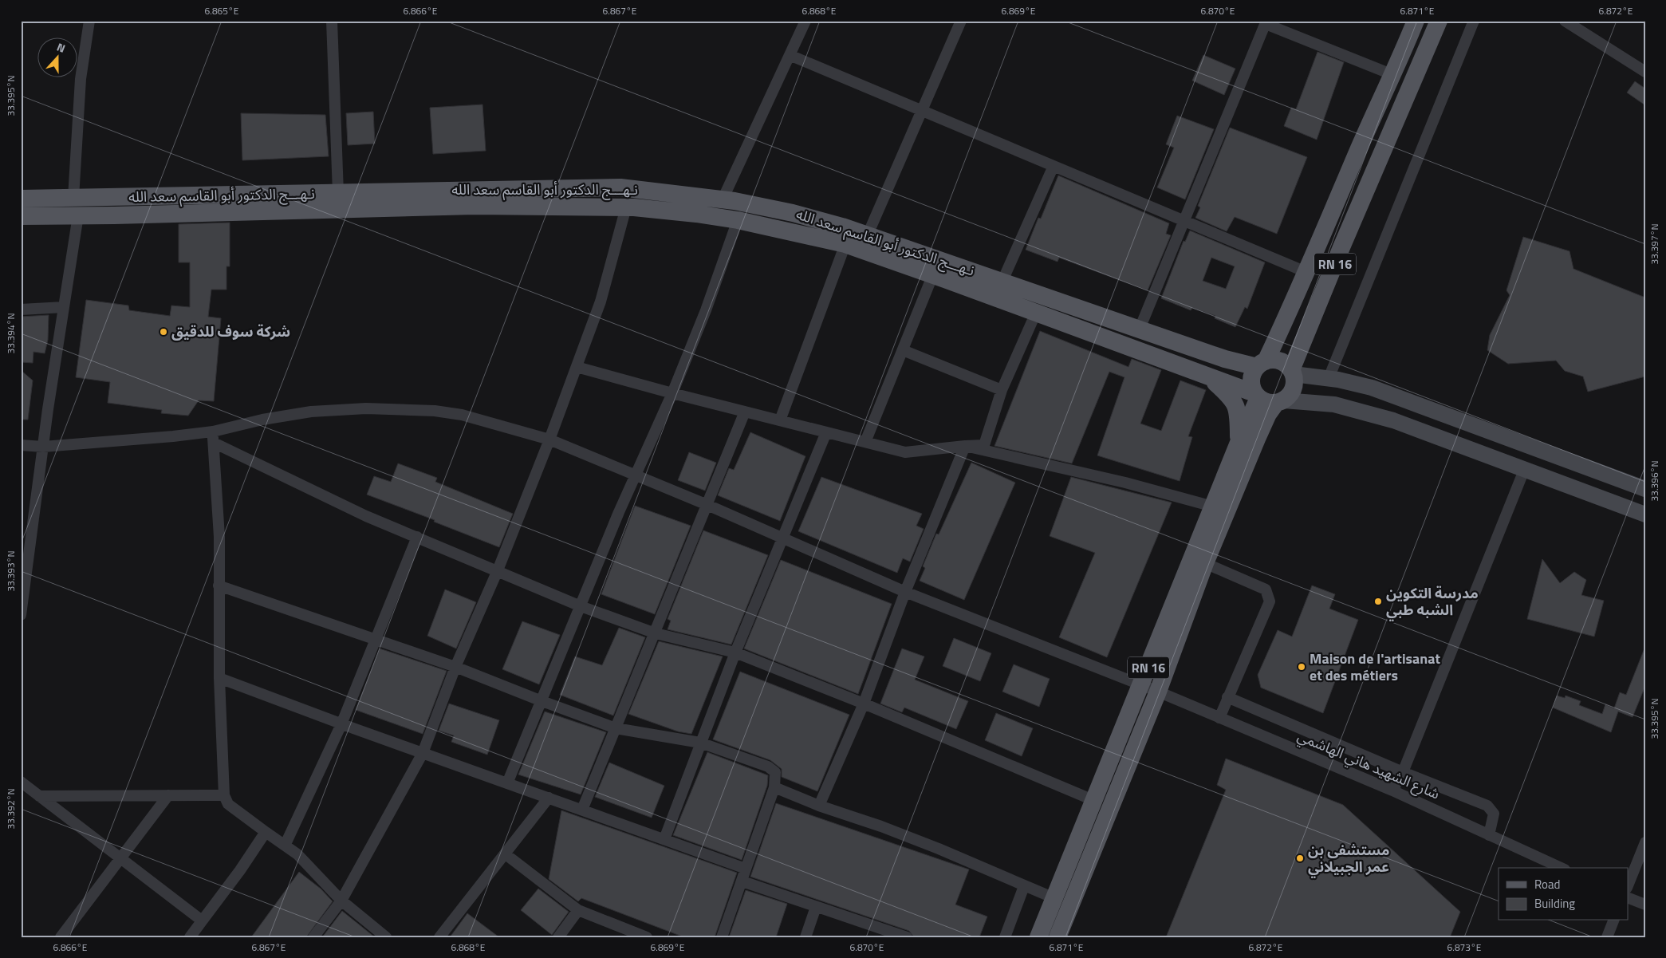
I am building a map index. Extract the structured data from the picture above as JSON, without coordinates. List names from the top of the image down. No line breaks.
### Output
{"streets":{"main road":["نـهـــج الدكتور أبو القاسم سعد الله","RN 16"],"street":["شارع الشهيد هاني الهاشمي"]},"crossings":[["نـهـــج الدكتور أبو القاسم سعد الله","RN 16"],["RN 16","شارع الشهيد هاني الهاشمي"]],"places":["شركة سوف للدقيق","مدرسة التكوين الشبه طبي","Maison de l'artisanat et des métiers","مستشفى بن عمر الجبيلاني"],"legend":["Road","Building"],"north":"top","coordinates":["6.865°E","6.866°E","6.867°E","6.868°E","6.869°E","6.870°E","6.871°E","6.872°E","33.395°N","33.397°N","33.394°N","33.396°N","33.393°N","33.392°N","6.873°E"]}
